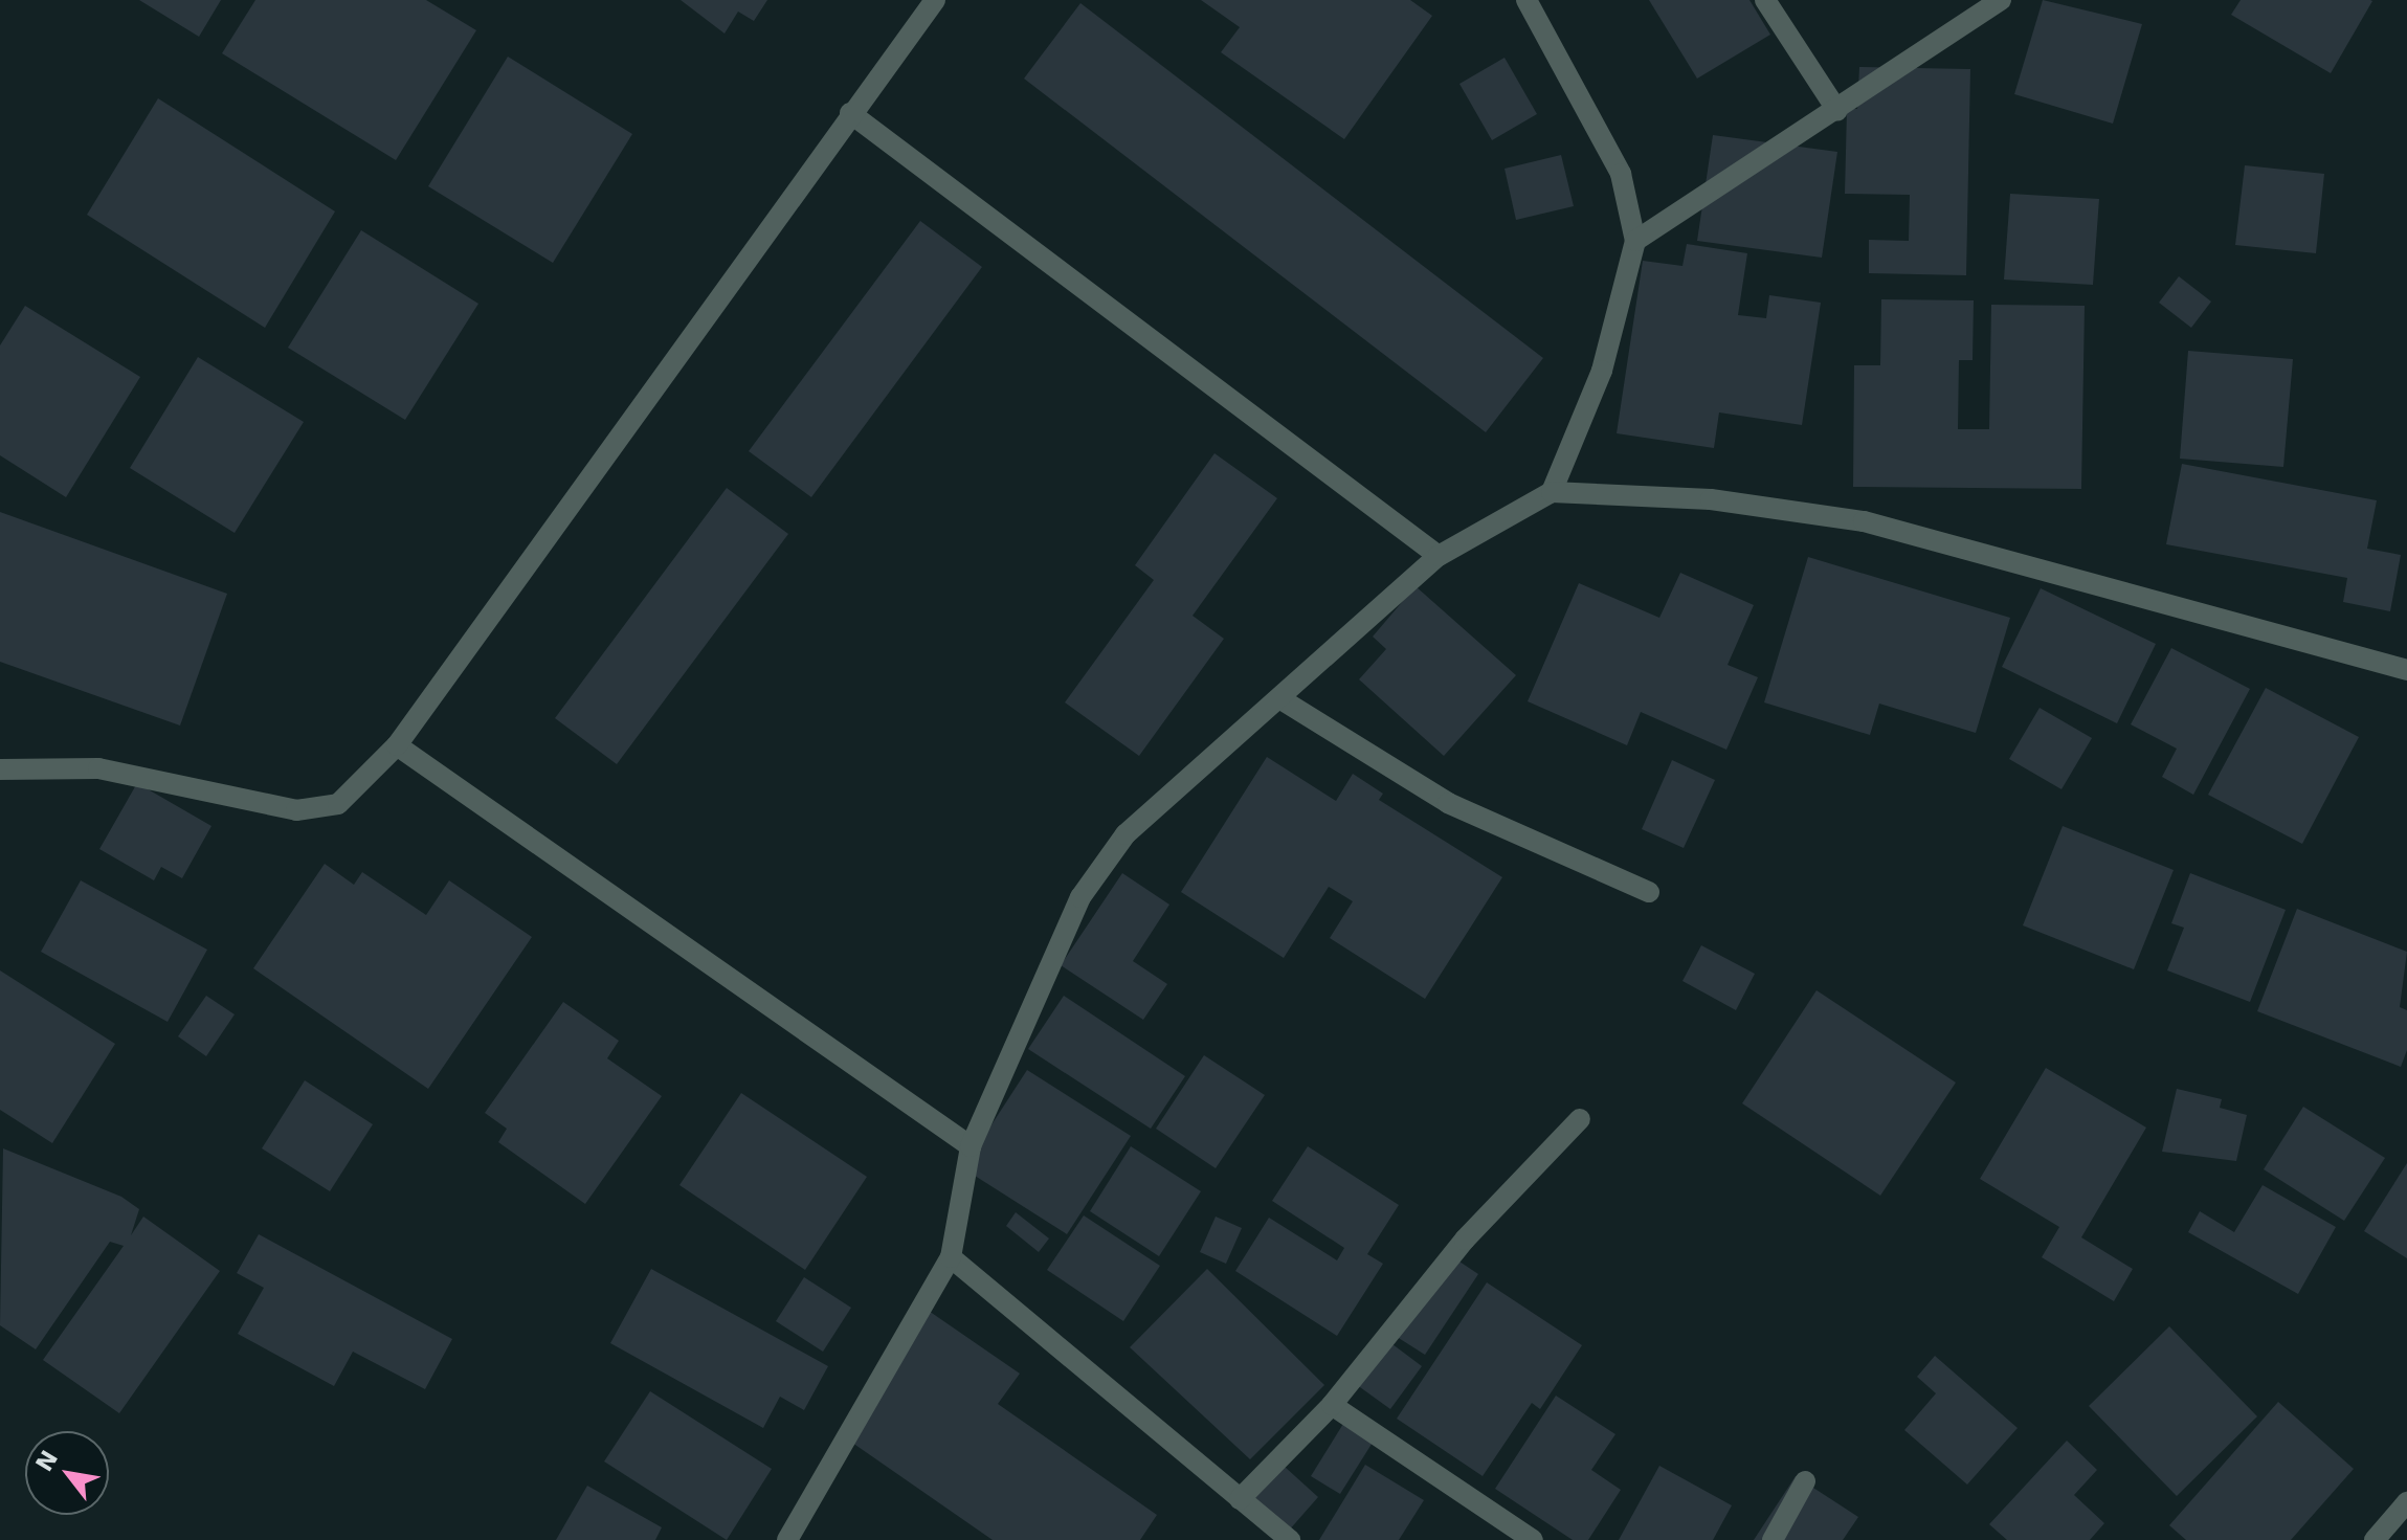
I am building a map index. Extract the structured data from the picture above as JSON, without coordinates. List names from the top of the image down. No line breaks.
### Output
{"north":"top left"}
